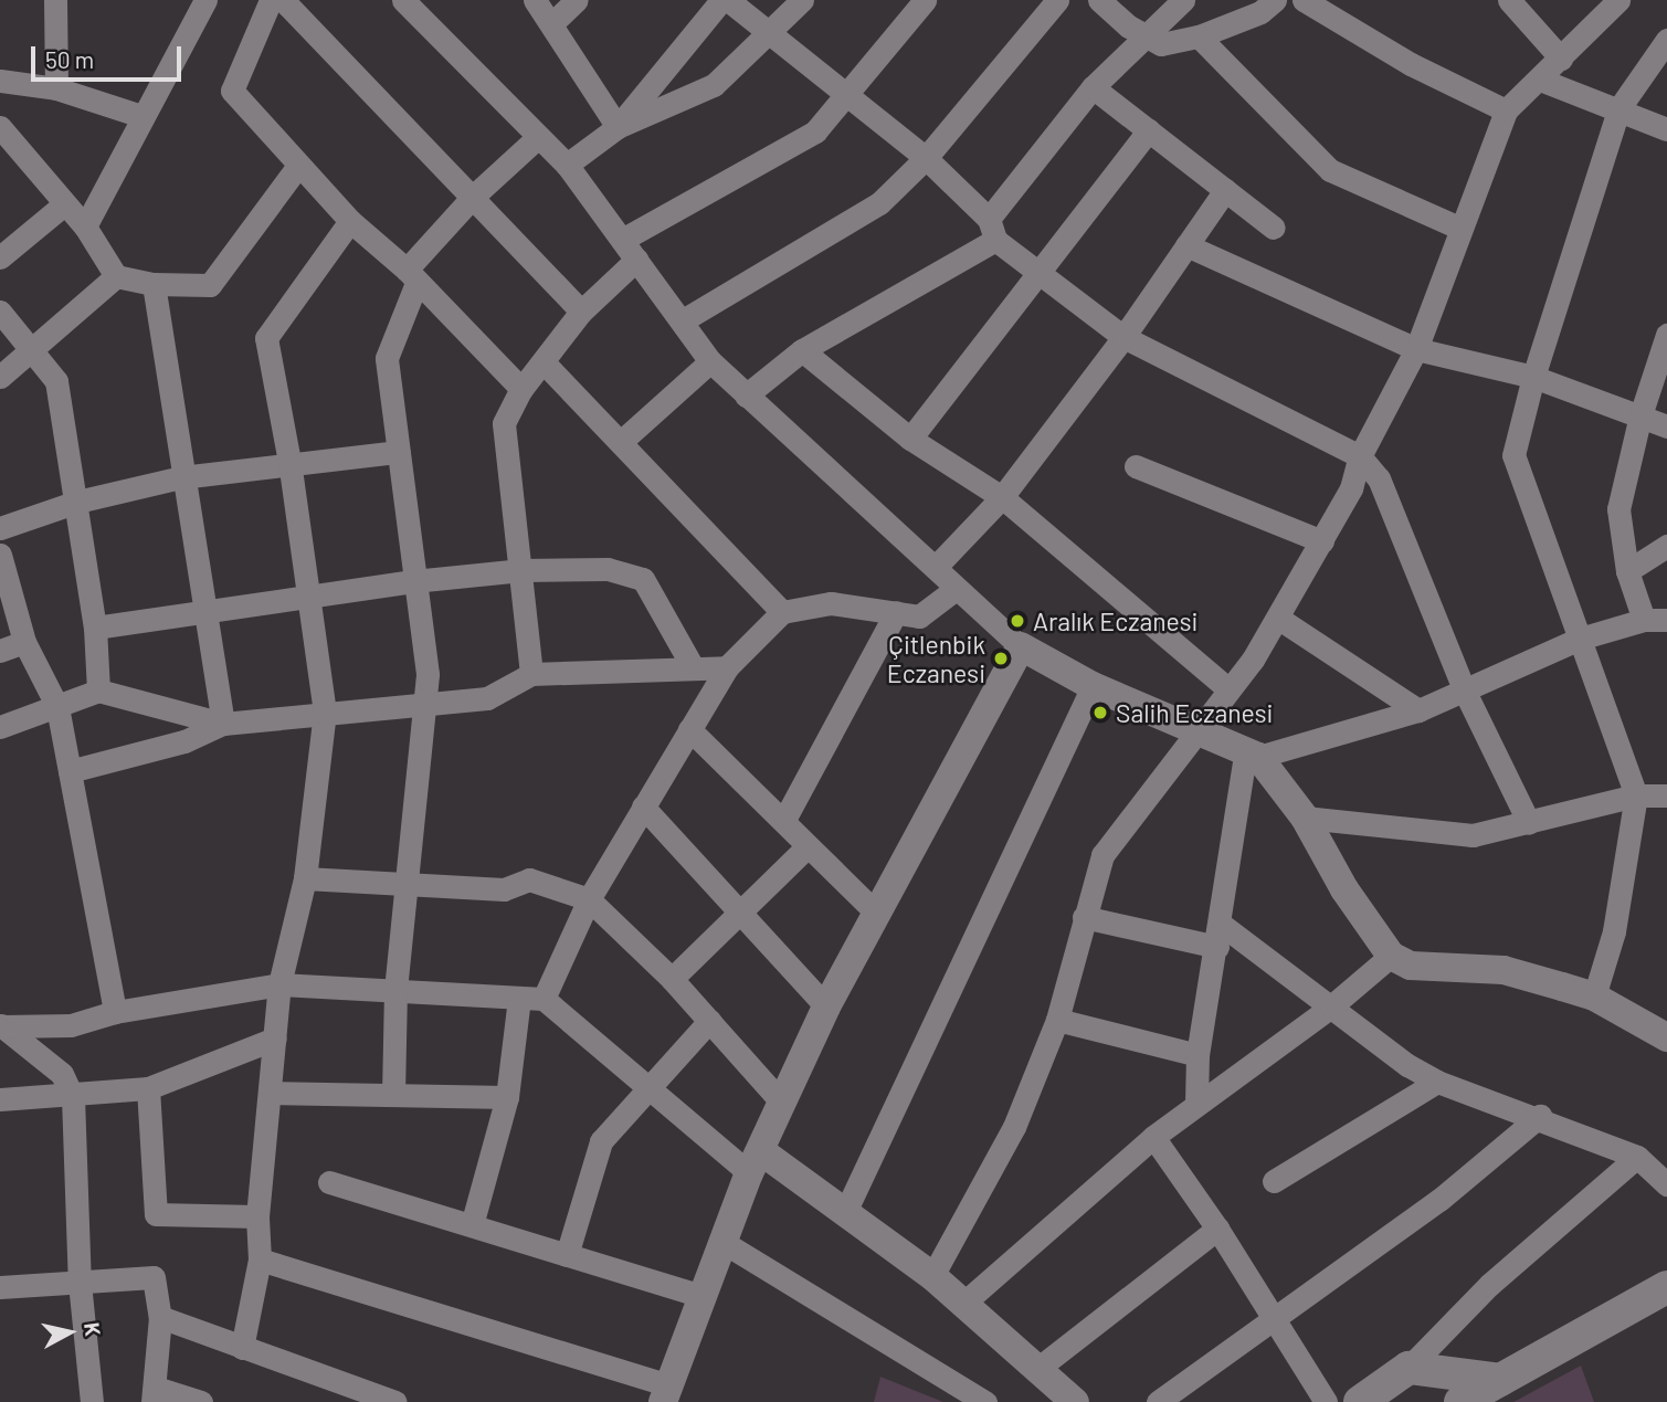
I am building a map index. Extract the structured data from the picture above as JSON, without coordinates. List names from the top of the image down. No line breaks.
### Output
{"places":["Aralık Eczanesi","Çitlenbik Eczanesi","Salih Eczanesi"],"scale_bar":"50 m","north":"right"}
